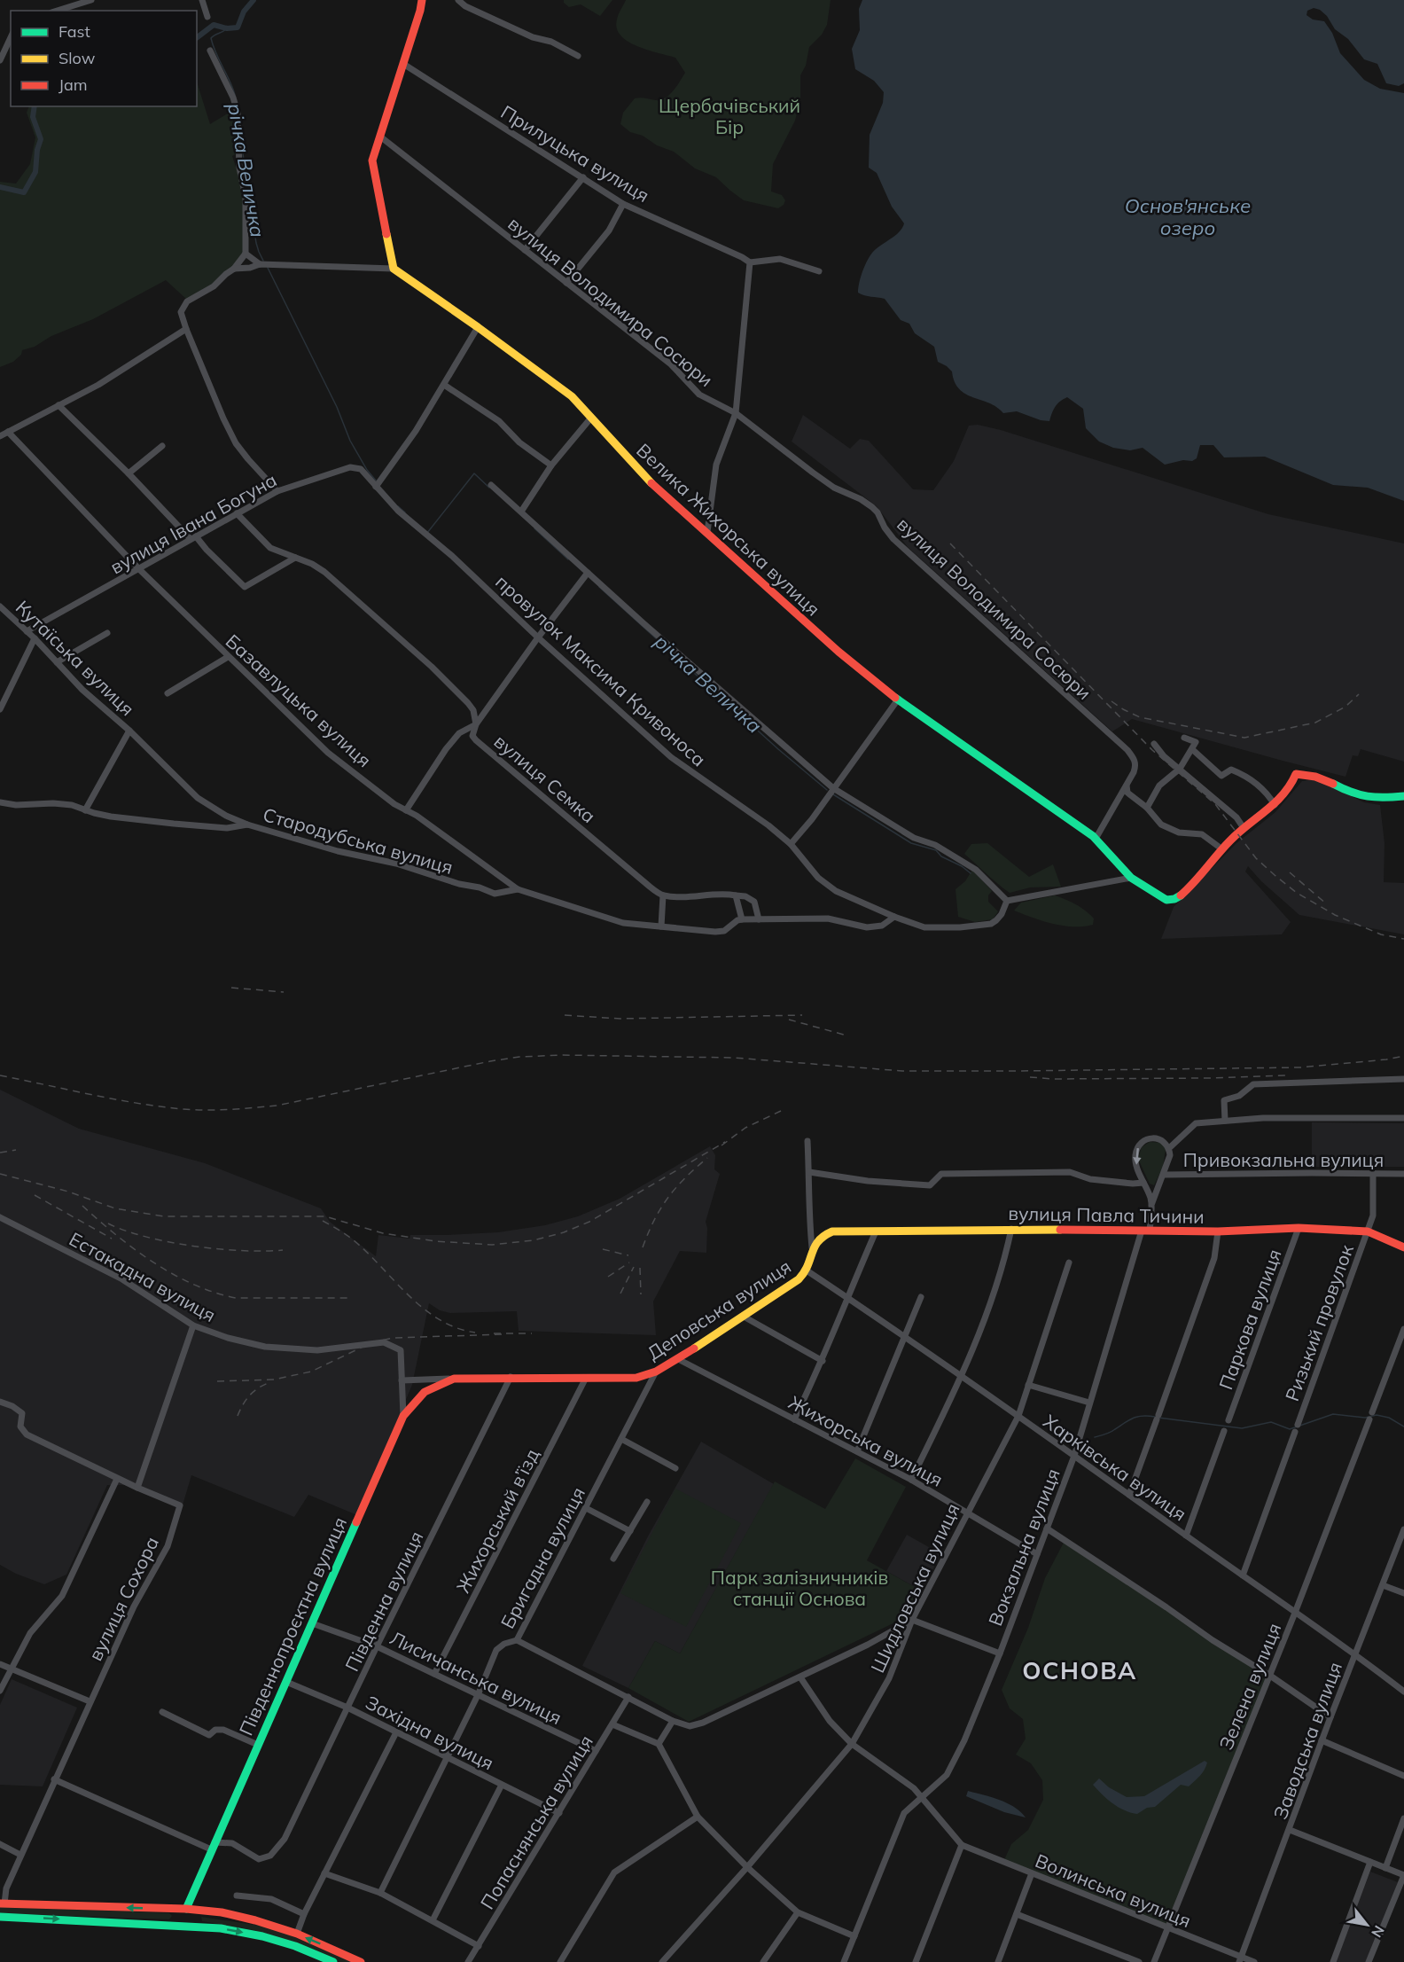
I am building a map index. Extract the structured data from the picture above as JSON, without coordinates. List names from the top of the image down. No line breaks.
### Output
{"streets":{"main road":["Велика Жихорська вулиця","вулиця Павла Тичини","Деповська вулиця","Південнопроєктна вулиця"],"street":["Прилуцька вулиця","вулиця Володимира Сосюри","вулиця Івана Богуна","Кутаїська вулиця","провулок Максима Кривоноса","Базавлуцька вулиця","вулиця Семка","Стародубська вулиця","Привокзальна вулиця","Естакадна вулиця","Паркова вулиця","Ризький провулок","Жихорська вулиця","Харківська вулиця","Жихорський в’їзд","Вокзальна вулиця","Бригадна вулиця","Шидловська вулиця","вулиця Сохора","Південна вулиця","Лисичанська вулиця","Зелена вулиця","Західна вулиця","Заводська вулиця","Попаснянська вулиця","Волинська вулиця"]},"crossings":[["вулиця Івана Богуна","Кутаїська вулиця"],["вулиця Івана Богуна","провулок Максима Кривоноса"],["вулиця Івана Богуна","Базавлуцька вулиця"],["вулиця Івана Богуна","вулиця Семка"],["Кутаїська вулиця","Стародубська вулиця"],["Базавлуцька вулиця","Стародубська вулиця"],["Привокзальна вулиця","вулиця Павла Тичини"],["Привокзальна вулиця","Ризький провулок"],["Привокзальна вулиця","Вокзальна вулиця"],["вулиця Павла Тичини","Деповська вулиця"],["вулиця Павла Тичини","Паркова вулиця"],["вулиця Павла Тичини","Ризький провулок"],["вулиця Павла Тичини","Вокзальна вулиця"],["Естакадна вулиця","Південнопроєктна вулиця"],["Деповська вулиця","Жихорська вулиця"],["Деповська вулиця","Харківська вулиця"],["Деповська вулиця","Жихорський в’їзд"],["Деповська вулиця","Бригадна вулиця"],["Деповська вулиця","Південна вулиця"],["Деповська вулиця","Південнопроєктна вулиця"],["Жихорська вулиця","Вокзальна вулиця"],["Жихорська вулиця","Шидловська вулиця"],["Харківська вулиця","Вокзальна вулиця"],["Харківська вулиця","Шидловська вулиця"],["Харківська вулиця","Зелена вулиця"],["Харківська вулиця","Заводська вулиця"],["Жихорський в’їзд","Лисичанська вулиця"],["Бригадна вулиця","Лисичанська вулиця"],["Бригадна вулиця","Західна вулиця"],["вулиця Сохора","Південна вулиця"],["Південна вулиця","Південнопроєктна вулиця"],["Південна вулиця","Лисичанська вулиця"],["Південна вулиця","Західна вулиця"],["Південнопроєктна вулиця","Лисичанська вулиця"],["Південнопроєктна вулиця","Західна вулиця"],["Лисичанська вулиця","Попаснянська вулиця"],["Зелена вулиця","Волинська вулиця"],["Західна вулиця","Попаснянська вулиця"],["Заводська вулиця","Волинська вулиця"]],"districts":["ОСНОВА"],"water":["річка Величка","Основ'янське озеро"],"parks":["Щербачівський Бір","Парк залізничників станції Основа"],"legend":["Fast","Slow","Jam"],"north":"bottom right"}
